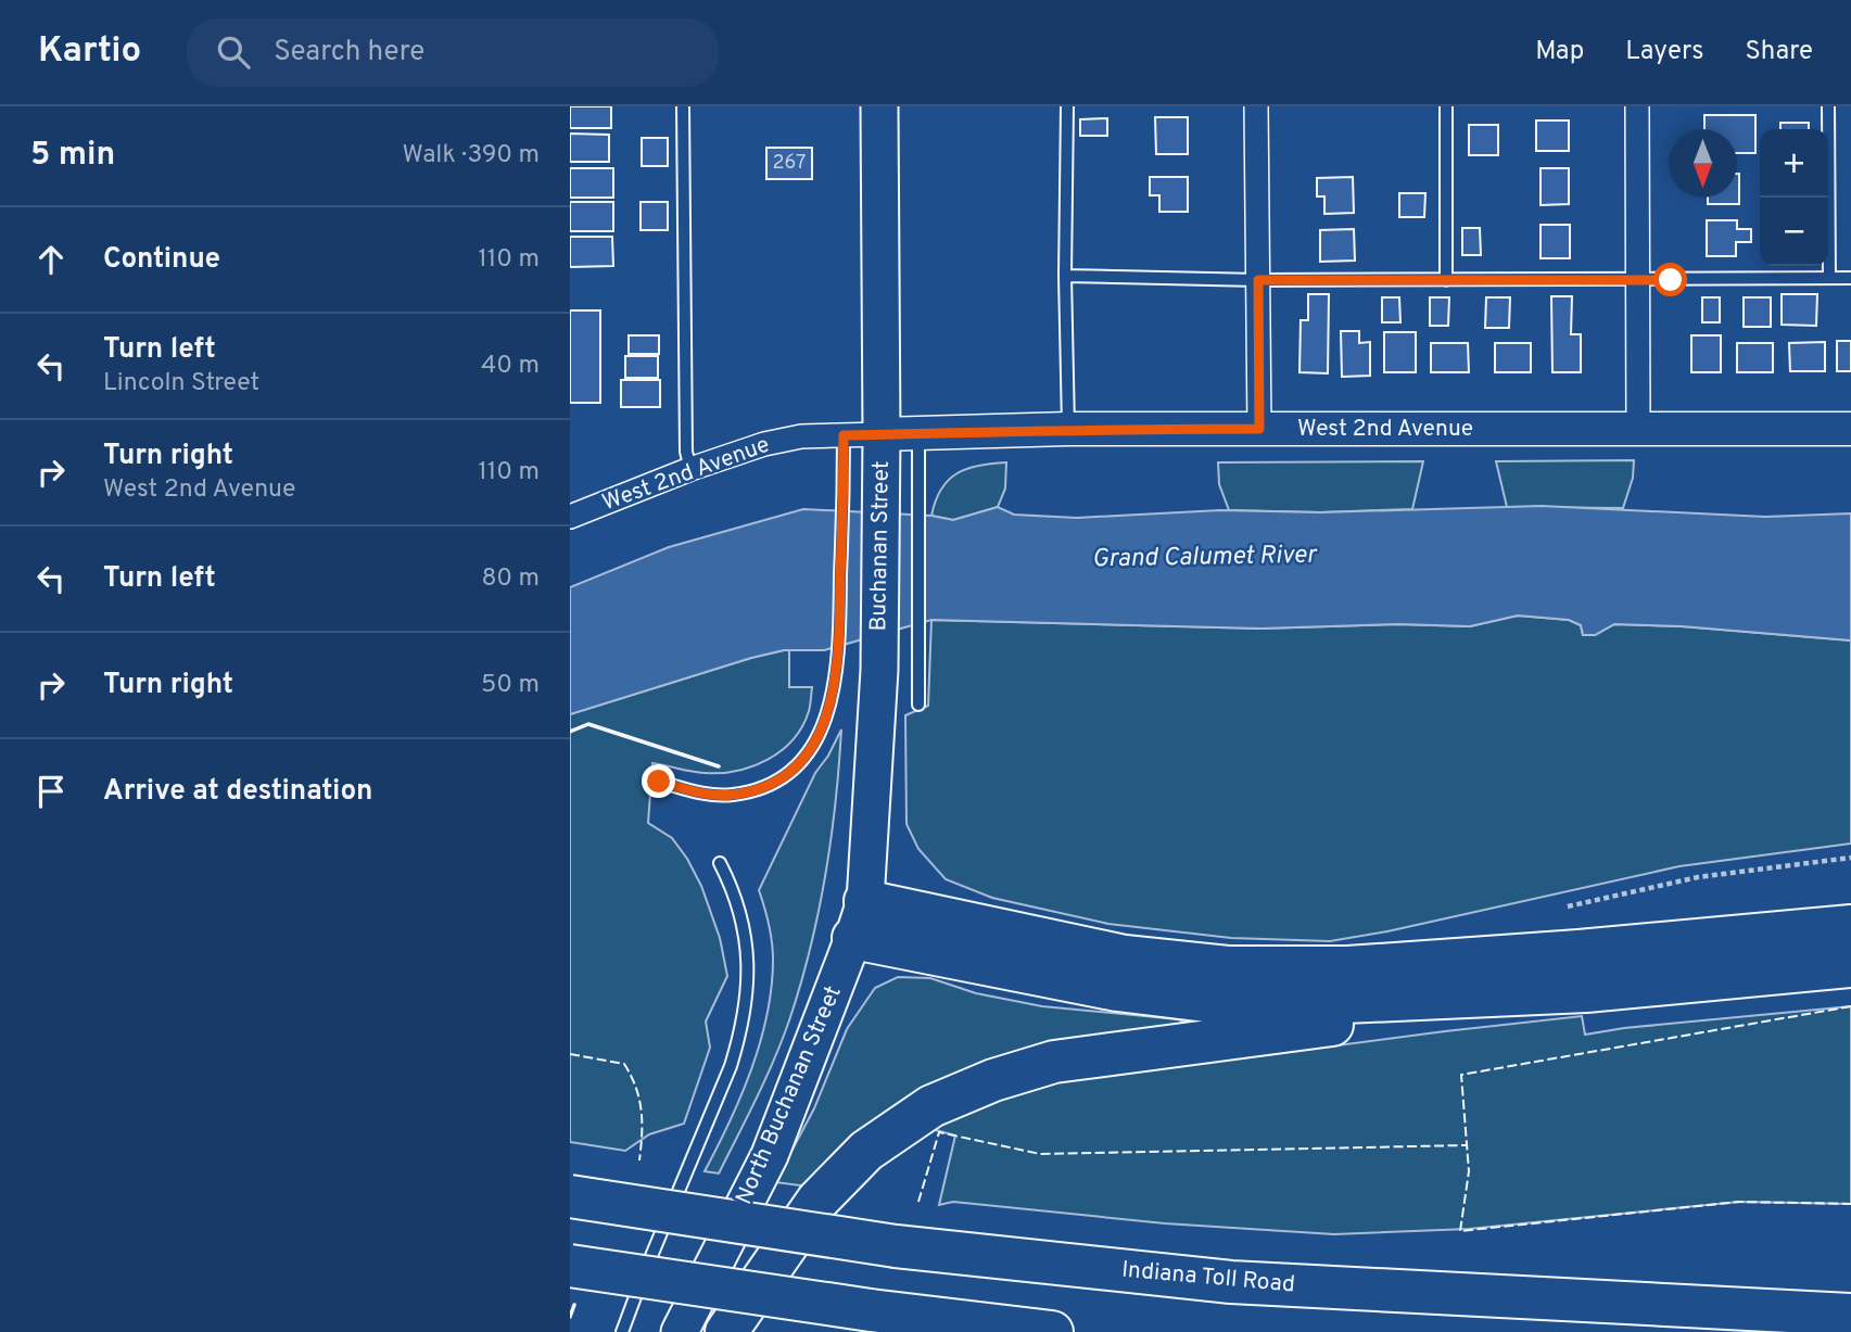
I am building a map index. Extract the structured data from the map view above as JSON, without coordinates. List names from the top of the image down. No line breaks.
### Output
{"streets":{"highway":["Indiana Toll Road"],"main road":["Buchanan Street","North Buchanan Street"],"street":["West 2nd Avenue"]},"crossings":[["West 2nd Avenue","Buchanan Street"],["Buchanan Street","North Buchanan Street"]],"water":["Grand Calumet River"],"house_numbers":["267"],"north":"bottom","page":{"header":"Kartio","search":"Search here","nav":["Map","Layers","Share"],"heading":["5 min","Walk · 390 m"],"map_buttons":["+","−"],"list":[["Continue","110 m"],["Turn left","Lincoln Street","40 m"],["Turn right","West 2nd Avenue","110 m"],["Turn left","80 m"],["Turn right","50 m"],"Arrive at destination"]}}
